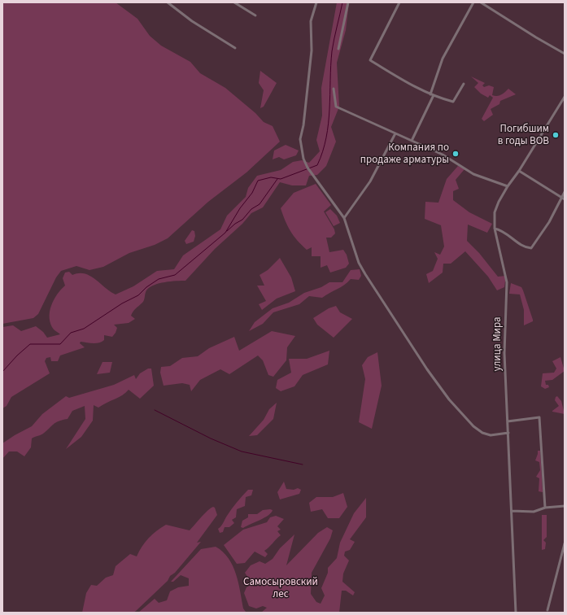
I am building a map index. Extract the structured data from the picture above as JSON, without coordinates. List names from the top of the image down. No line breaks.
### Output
{"streets":{"street":["улица Мира"]},"parks":["Самосыровский лес"],"places":["Погибшим в годы ВОВ","Компания по продаже арматуры"]}
